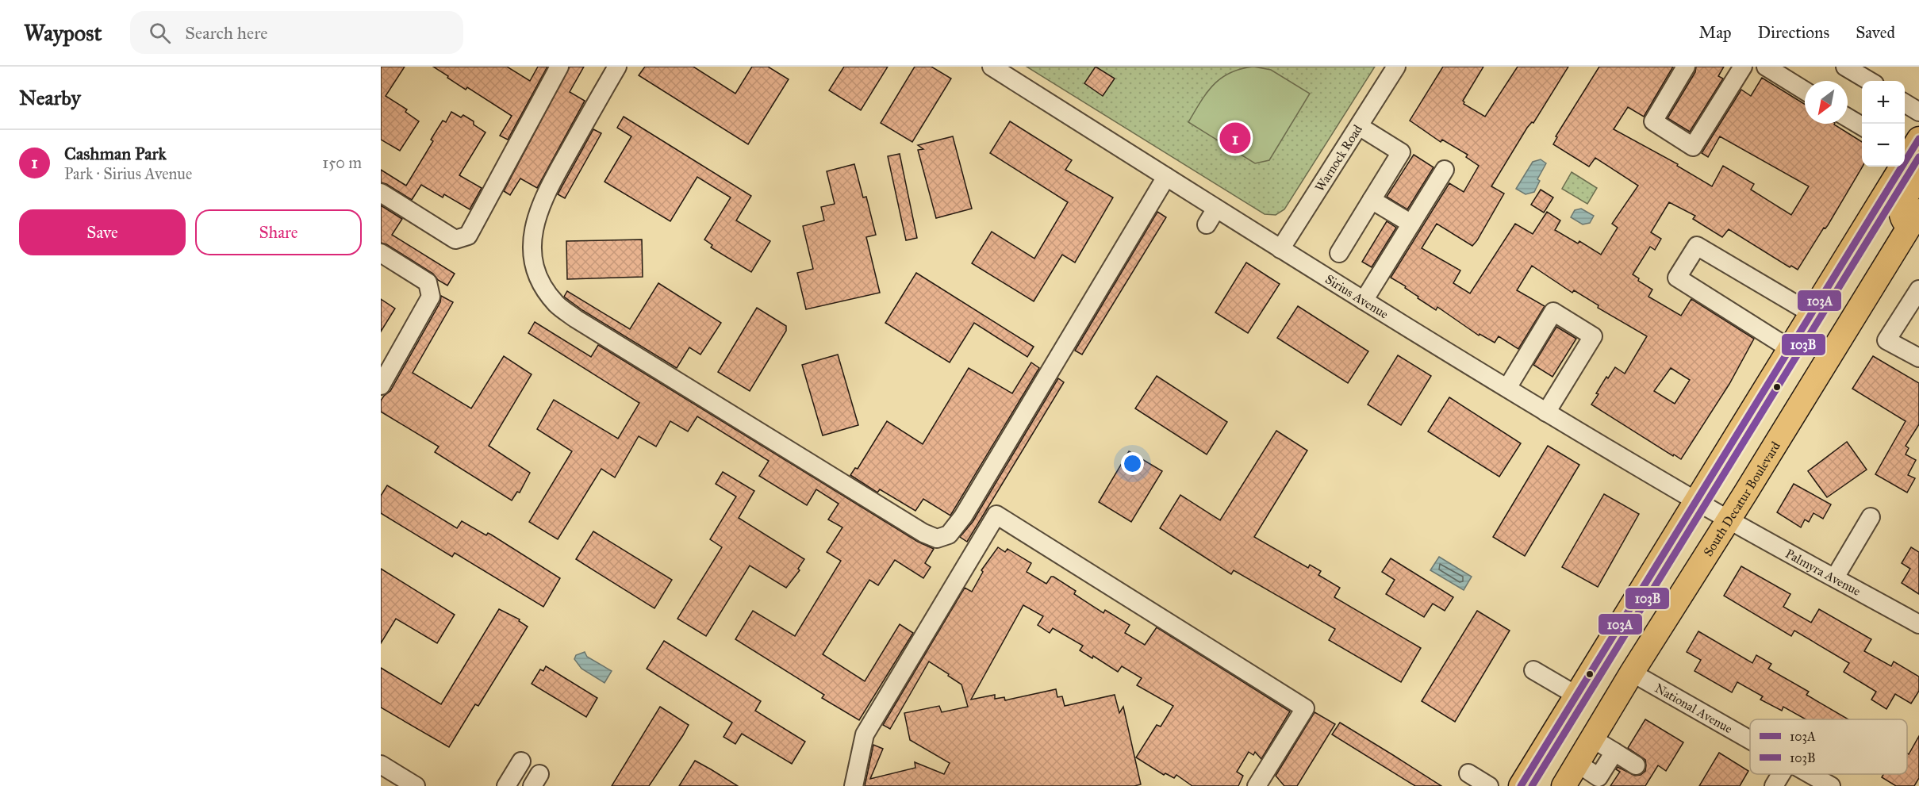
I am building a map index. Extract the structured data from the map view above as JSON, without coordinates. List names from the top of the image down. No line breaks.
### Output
{"streets":{"main road":["South Decatur Boulevard"],"street":["Warnock Road","Sirius Avenue","Palmyra Avenue","National Avenue"]},"crossings":[["Warnock Road","Sirius Avenue"],["Sirius Avenue","South Decatur Boulevard"],["Sirius Avenue","Palmyra Avenue"],["South Decatur Boulevard","Palmyra Avenue"],["South Decatur Boulevard","National Avenue"]],"lines":["transit line 103A","transit line 103B"],"legend":["103A","103B"],"north":"bottom left","page":{"header":"Waypost","search":"Search here","nav":["Map","Directions","Saved"],"heading":"Nearby","map_buttons":["+","−"],"pins":"1","list":[{"mark":"1","name":"Cashman Park","note":"Park · Sirius Avenue","value":"150 m"}],"buttons":["Save","Share"]}}
